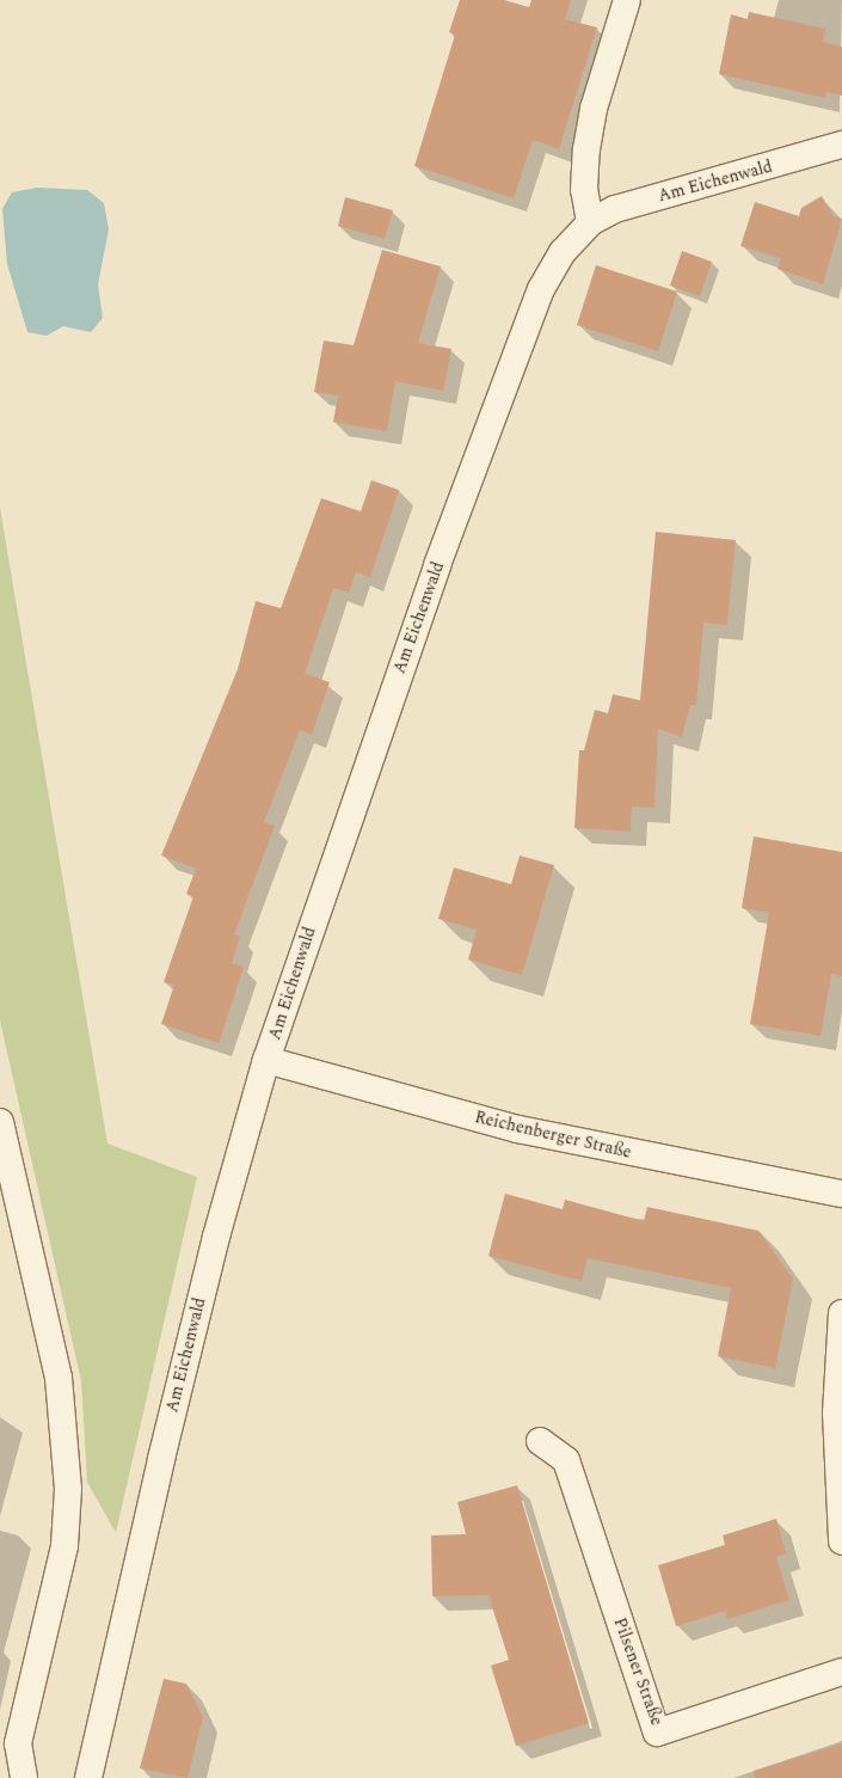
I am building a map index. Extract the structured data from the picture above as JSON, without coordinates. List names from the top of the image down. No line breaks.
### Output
{"streets":{"street":["Am Eichenwald","Reichenberger Straße","Pilsener Straße"]},"crossings":[["Am Eichenwald","Reichenberger Straße"]]}
